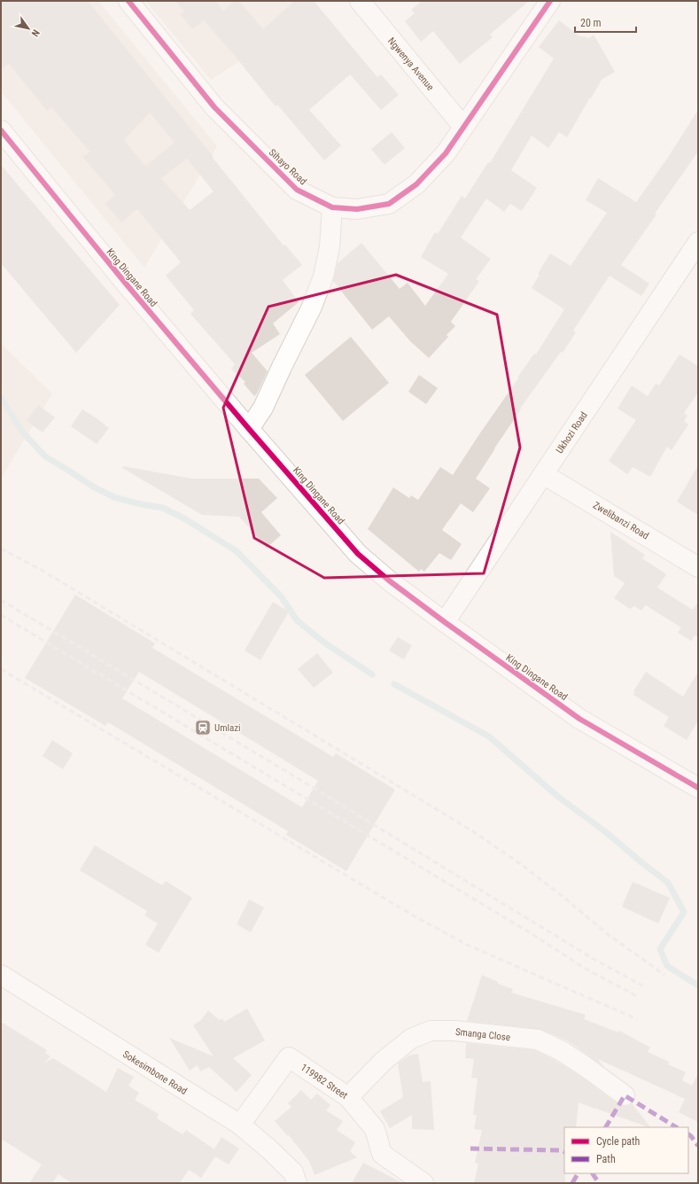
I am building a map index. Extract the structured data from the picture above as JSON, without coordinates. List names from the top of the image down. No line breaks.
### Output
{"streets":{"street":["Ngwenya Avenue","Sihayo Road","King Dingane Road","Ukhozi Road","Zwelibanzi Road","Smanga Close","Sokesimbone Road","119982 Street"]},"crossings":[["Ngwenya Avenue","Sihayo Road"],["King Dingane Road","Ukhozi Road"],["Ukhozi Road","Zwelibanzi Road"],["Smanga Close","119982 Street"],["Sokesimbone Road","119982 Street"]],"places":{"station":["Umlazi"]},"legend":["Cycle path","Path"],"scale_bar":"20 m","north":"bottom right"}
